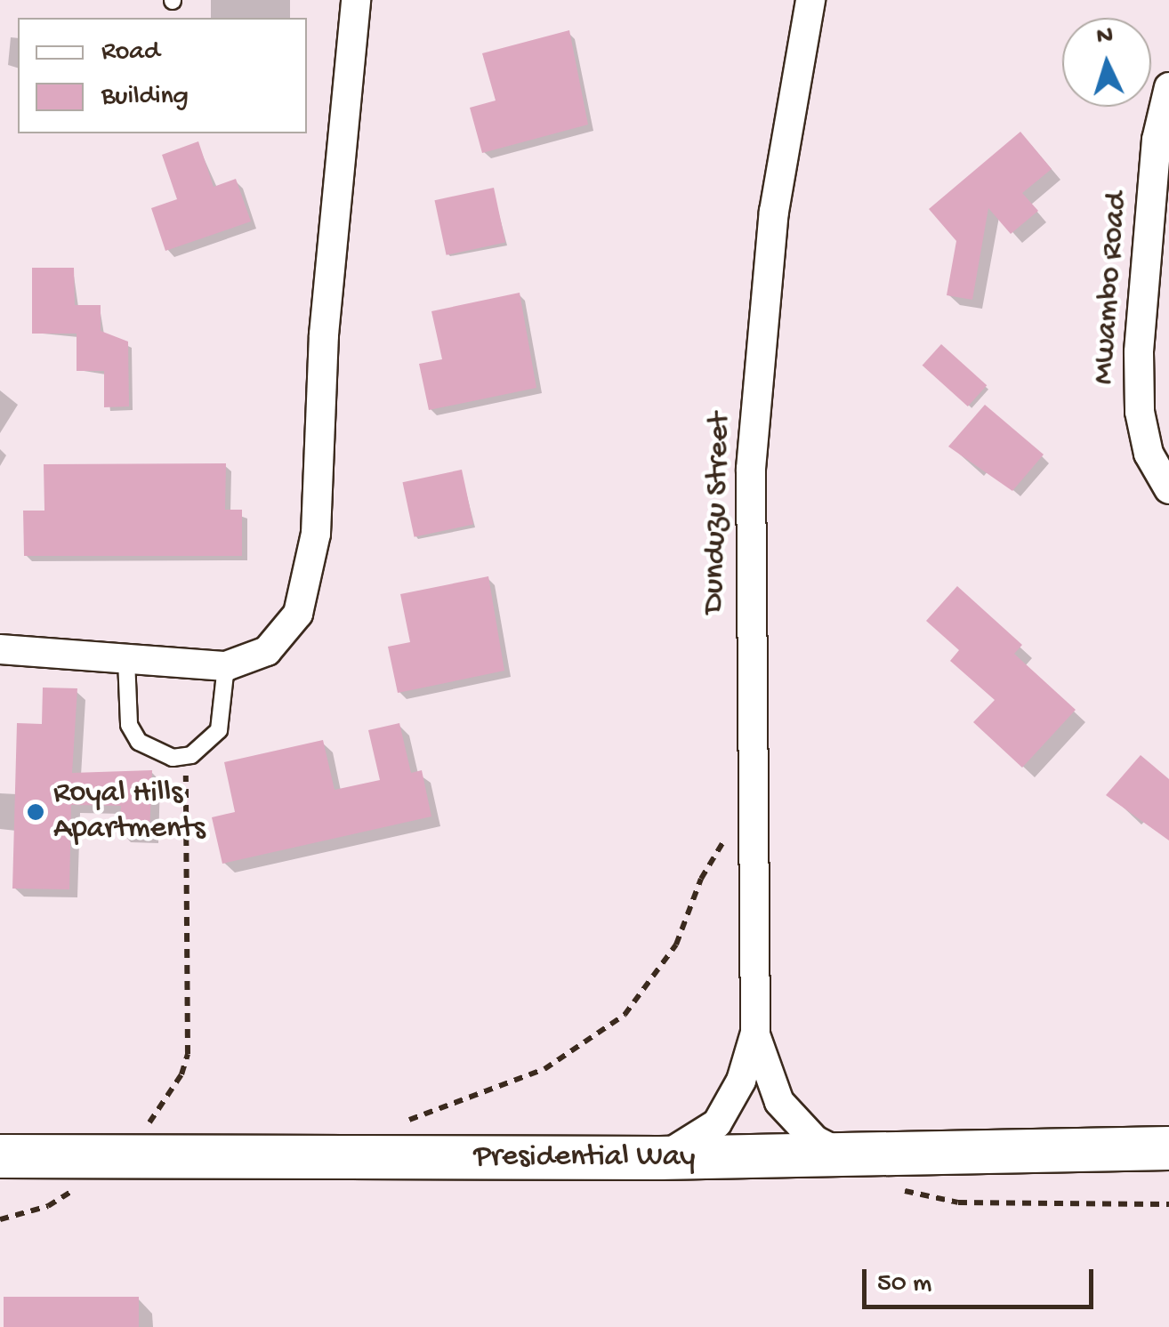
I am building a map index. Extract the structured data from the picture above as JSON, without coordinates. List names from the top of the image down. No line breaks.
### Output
{"streets":{"main road":["Presidential Way"],"street":["Mwambo Road","Dunduzu Street"]},"crossings":[["Dunduzu Street","Presidential Way"]],"places":["Royal Hills Apartments"],"legend":["Road","Building"],"scale_bar":"50 m","north":"top"}
